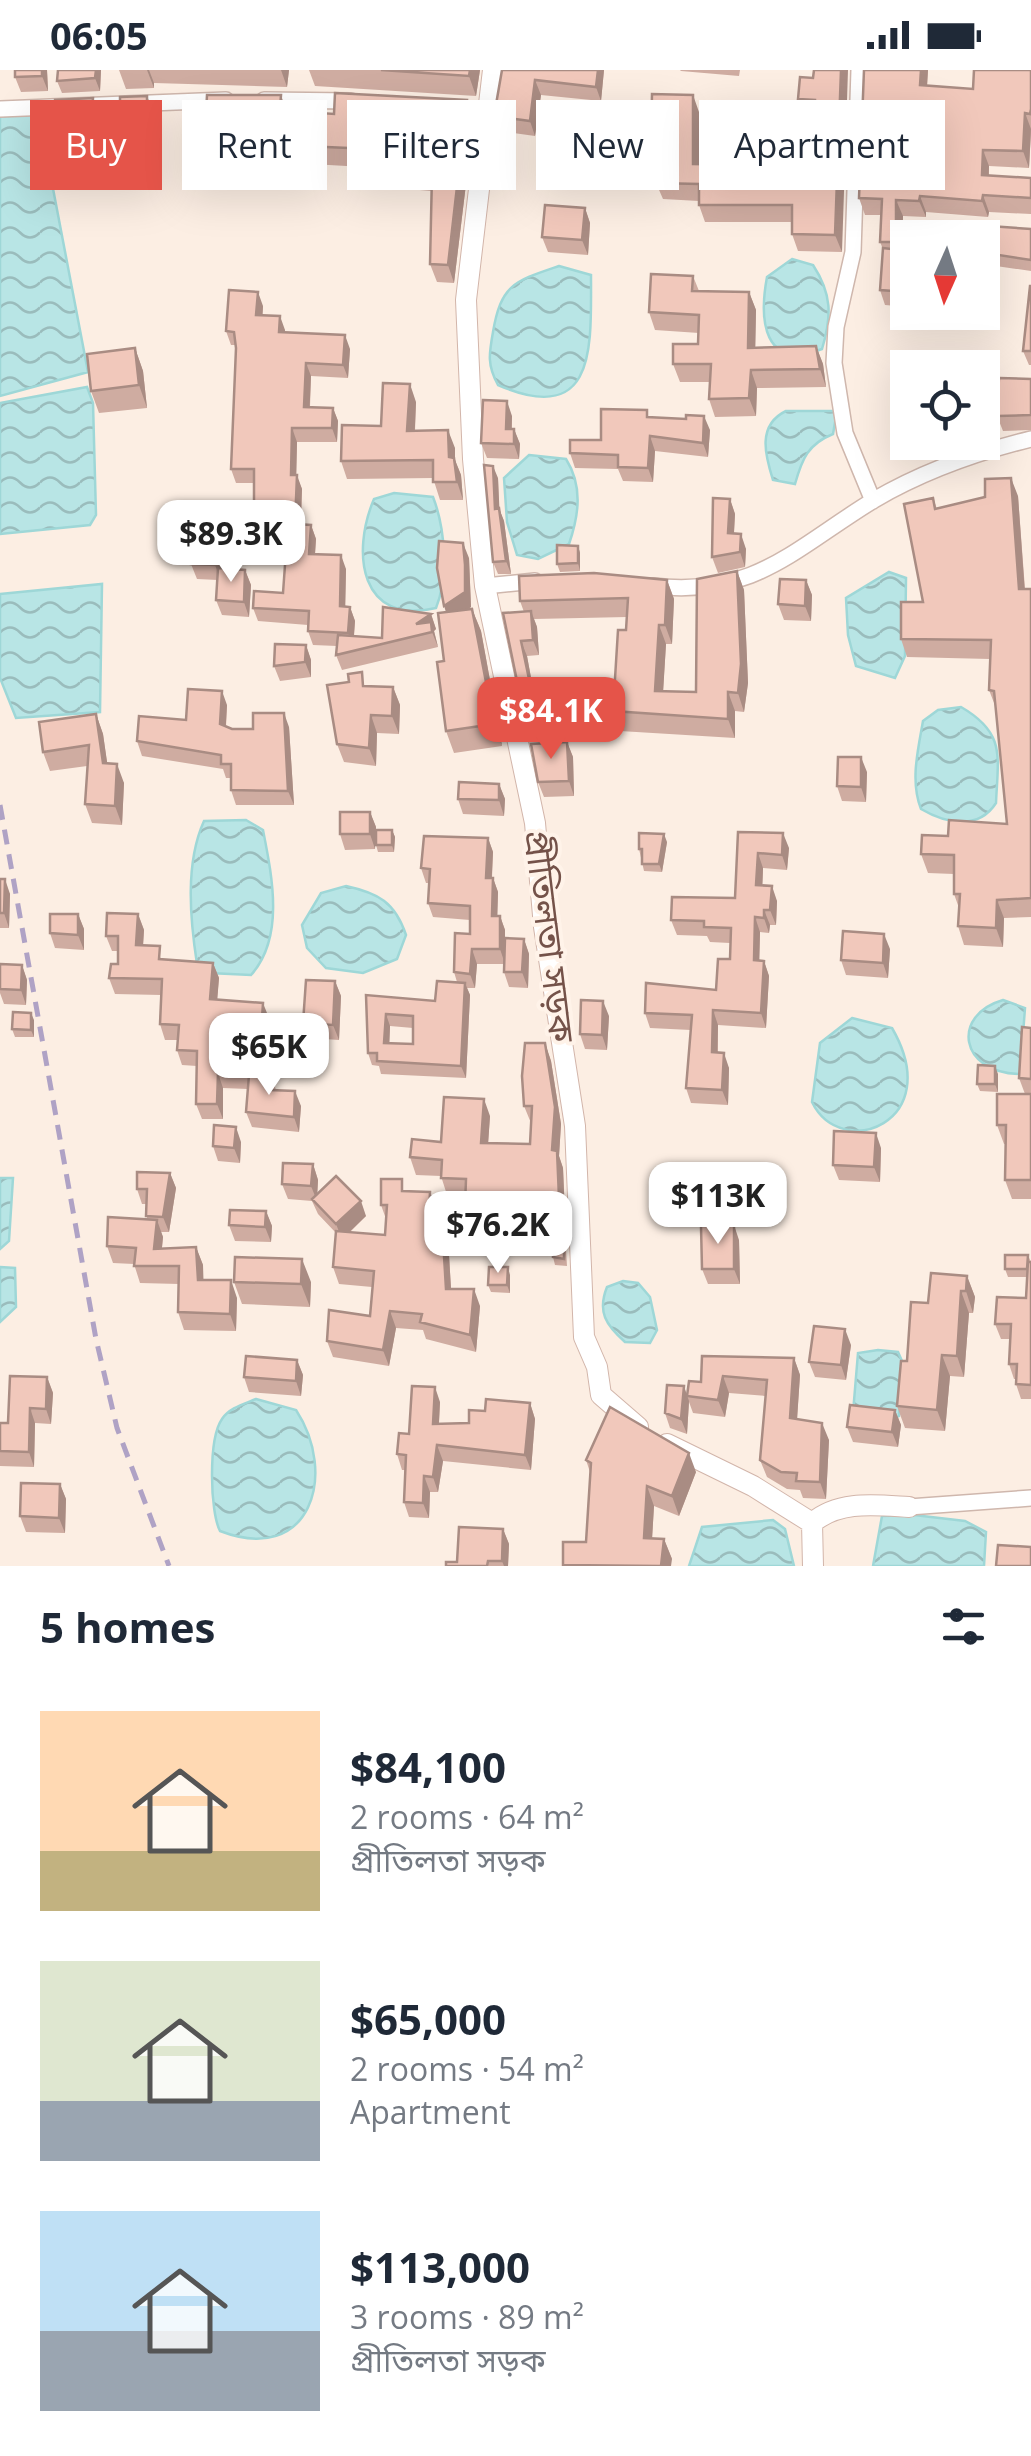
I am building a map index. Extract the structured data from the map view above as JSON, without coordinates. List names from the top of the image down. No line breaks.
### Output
{"streets":{"main road":["প্রীতিলতা সড়ক"]},"north":"bottom","page":{"status":"06:05","chip":["Buy","Rent","Filters","New","Apartment"],"price":["$89.3K","$84.1K","$65K","$113K","$76.2K"],"heading":"5 homes","list":[{"name":"$84,100","note":"2 rooms · 64 m² · প্রীতিলতা সড়ক"},{"name":"$65,000","note":"2 rooms · 54 m² · Apartment"},{"name":"$113,000","note":"3 rooms · 89 m² · প্রীতিলতা সড়ক"}]}}
